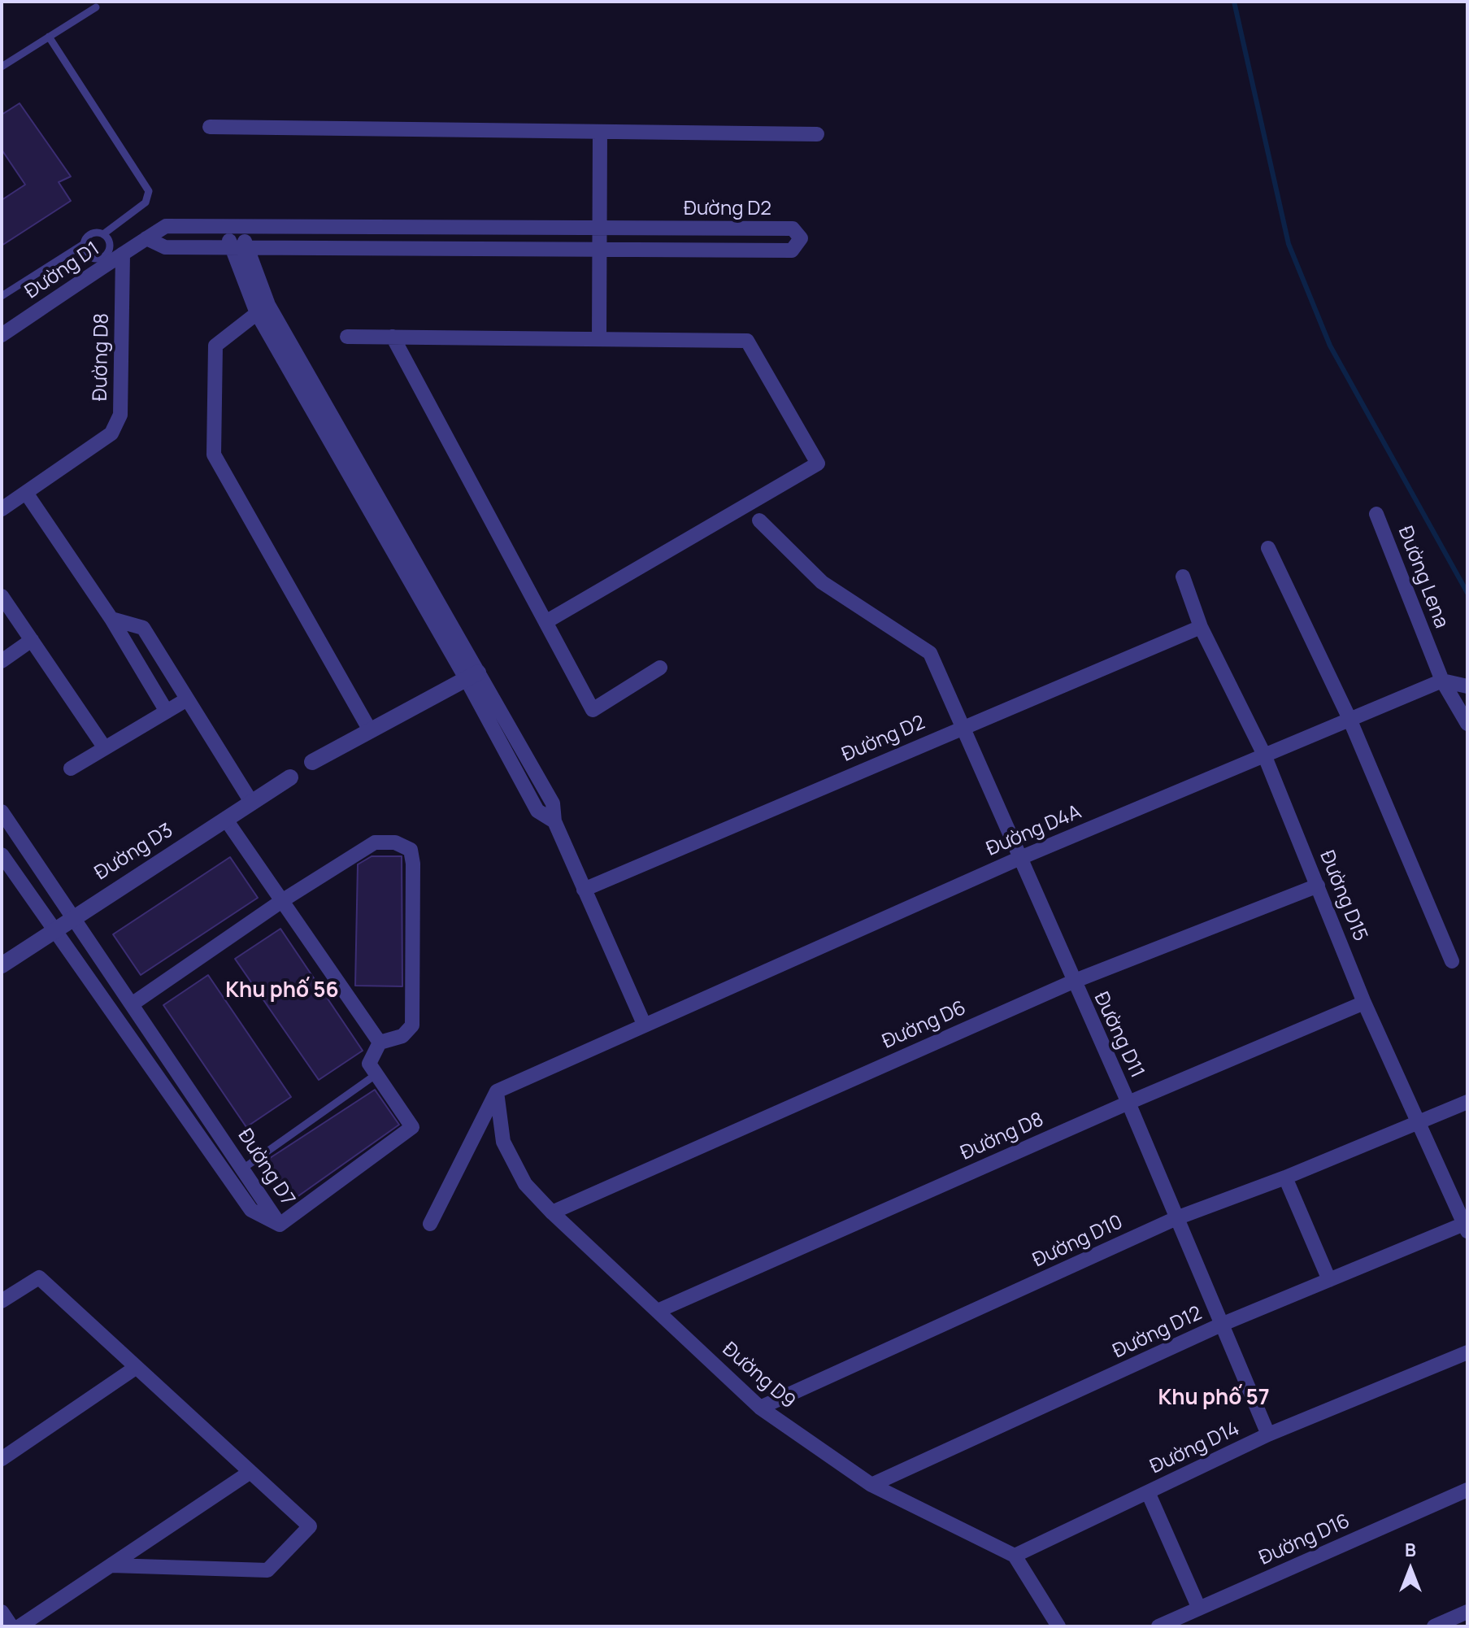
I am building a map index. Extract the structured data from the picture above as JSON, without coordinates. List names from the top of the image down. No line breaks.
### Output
{"streets":{"street":["Đường D2","Đường D1","Đường D8","Đường Lena","Đường D4A","Đường D3","Đường D15","Đường D6","Đường D11","Đường D7","Đường D10","Đường D12","Đường D9","Đường D14","Đường D16"]},"crossings":[["Đường D2","Đường D1"],["Đường D2","Đường D15"],["Đường D2","Đường D11"],["Đường D1","Đường D8"],["Đường D8","Đường D15"],["Đường D8","Đường D11"],["Đường D8","Đường D9"],["Đường Lena","Đường D4A"],["Đường D4A","Đường D15"],["Đường D4A","Đường D11"],["Đường D4A","Đường D9"],["Đường D3","Đường D7"],["Đường D15","Đường D6"],["Đường D15","Đường D10"],["Đường D15","Đường D12"],["Đường D6","Đường D11"],["Đường D6","Đường D9"],["Đường D11","Đường D10"],["Đường D11","Đường D12"],["Đường D11","Đường D14"],["Đường D10","Đường D9"],["Đường D12","Đường D9"],["Đường D9","Đường D14"]],"districts":["Khu phố 56","Khu phố 57"],"north":"top"}
